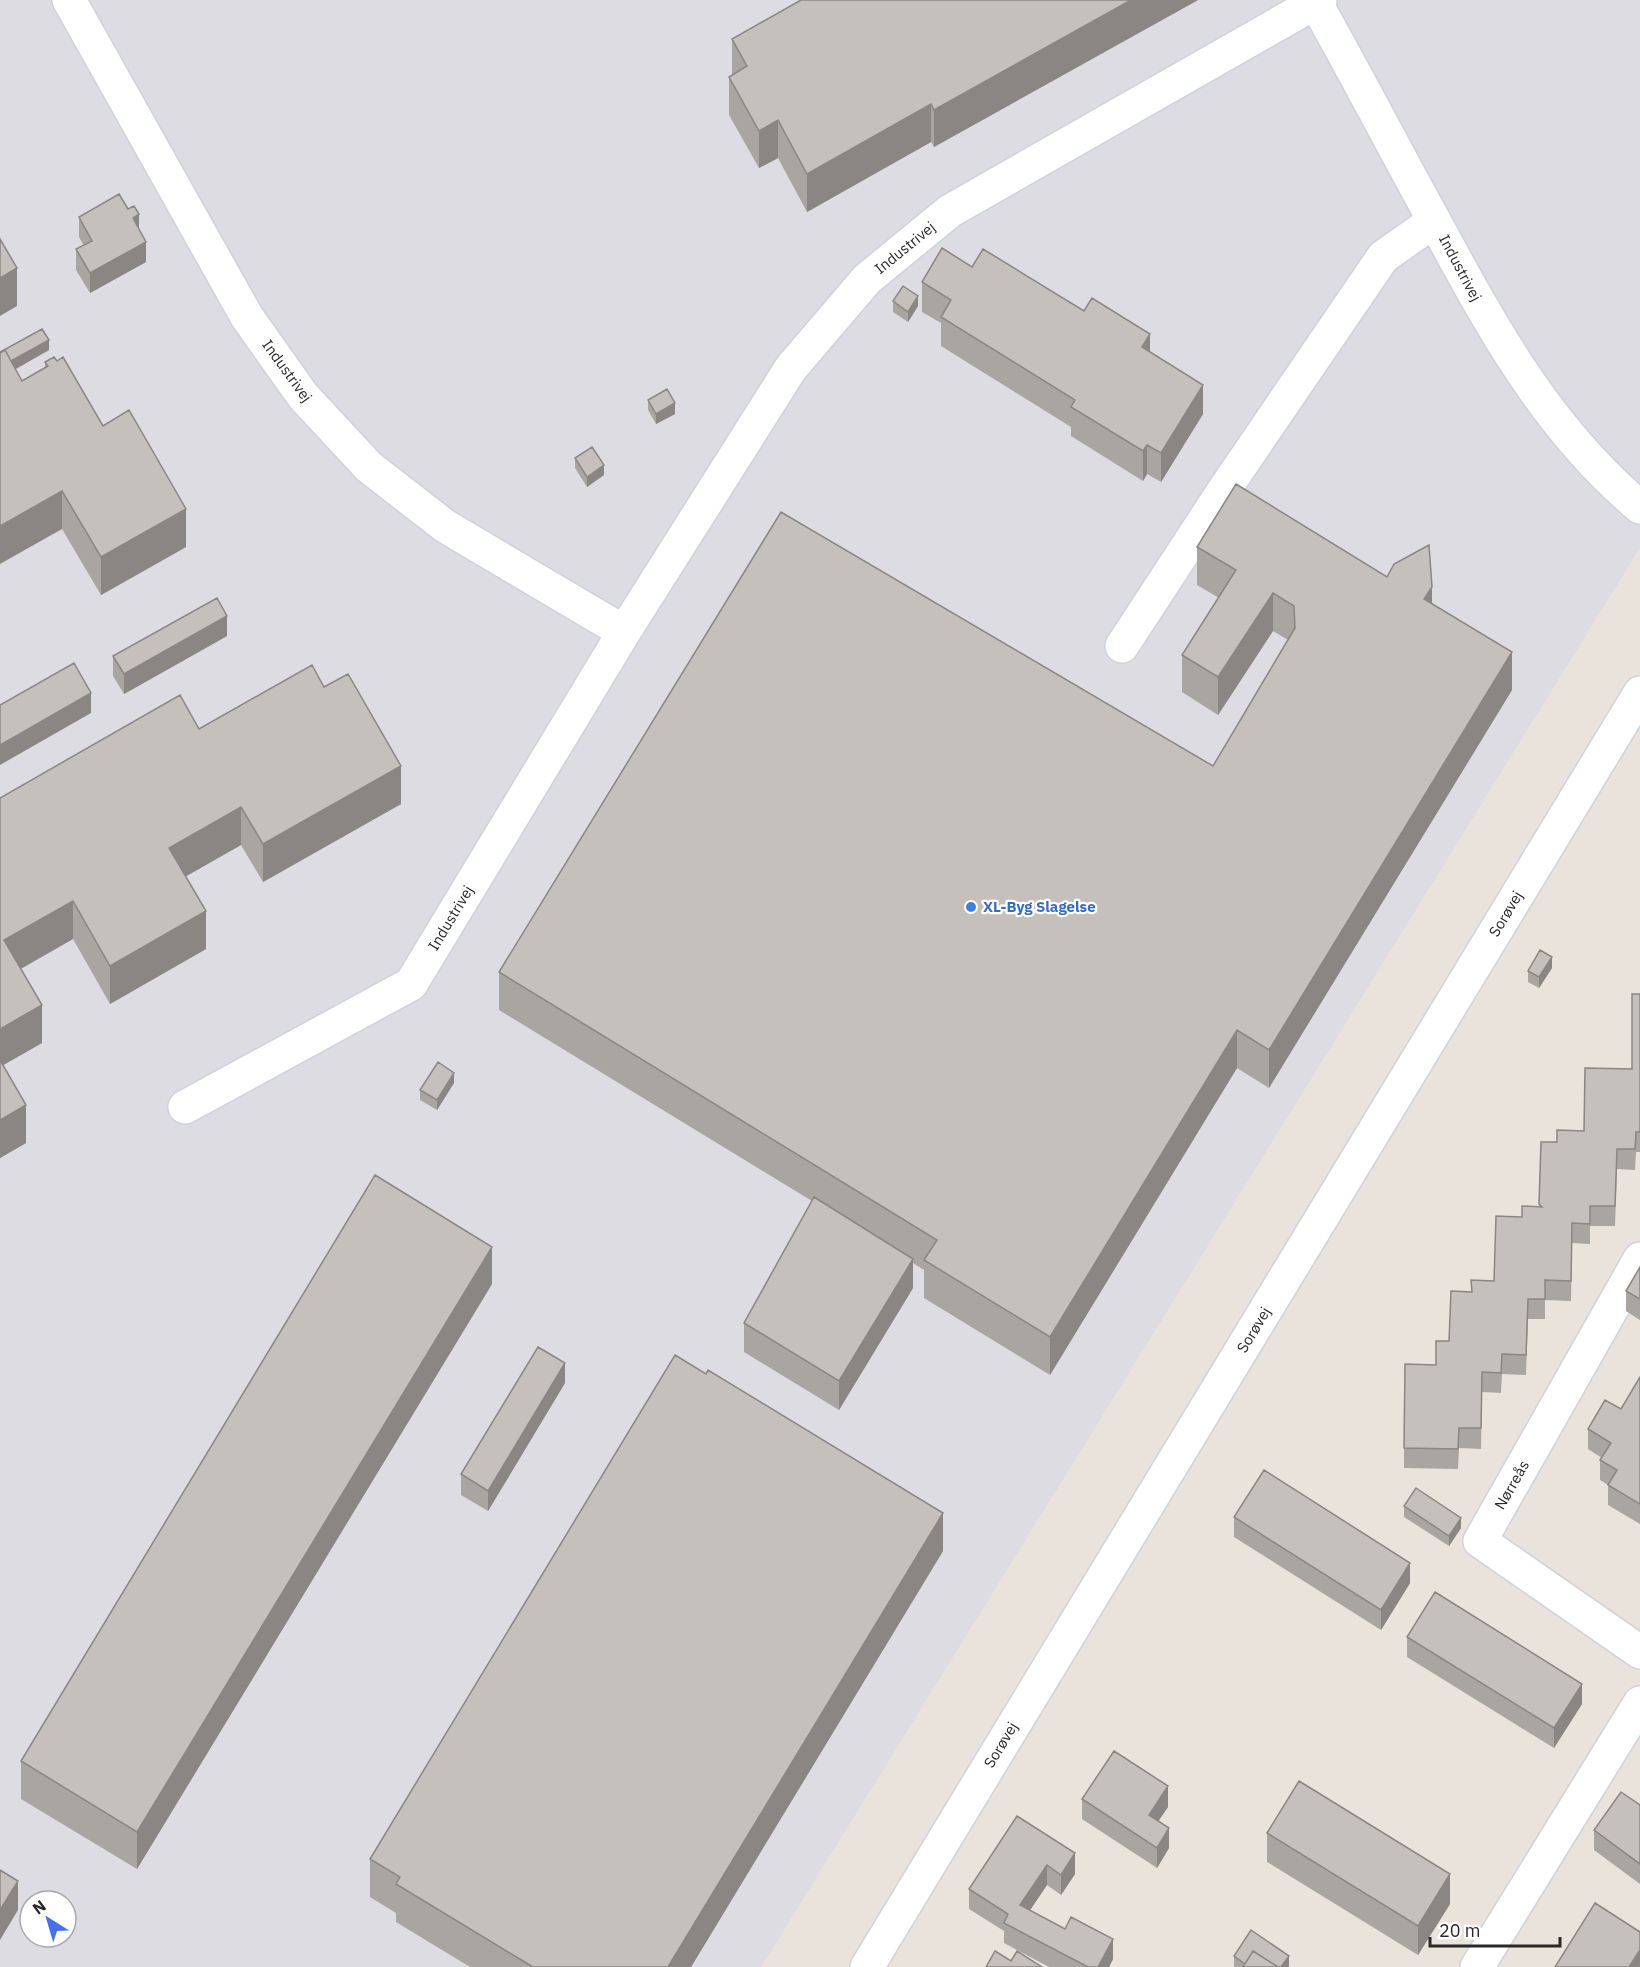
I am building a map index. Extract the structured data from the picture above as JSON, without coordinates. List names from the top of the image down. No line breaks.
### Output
{"streets":{"street":["Industrivej","Sorøvej","Nørreås"]},"places":["XL-Byg Slagelse"],"scale_bar":"20 m","north":"top left"}
